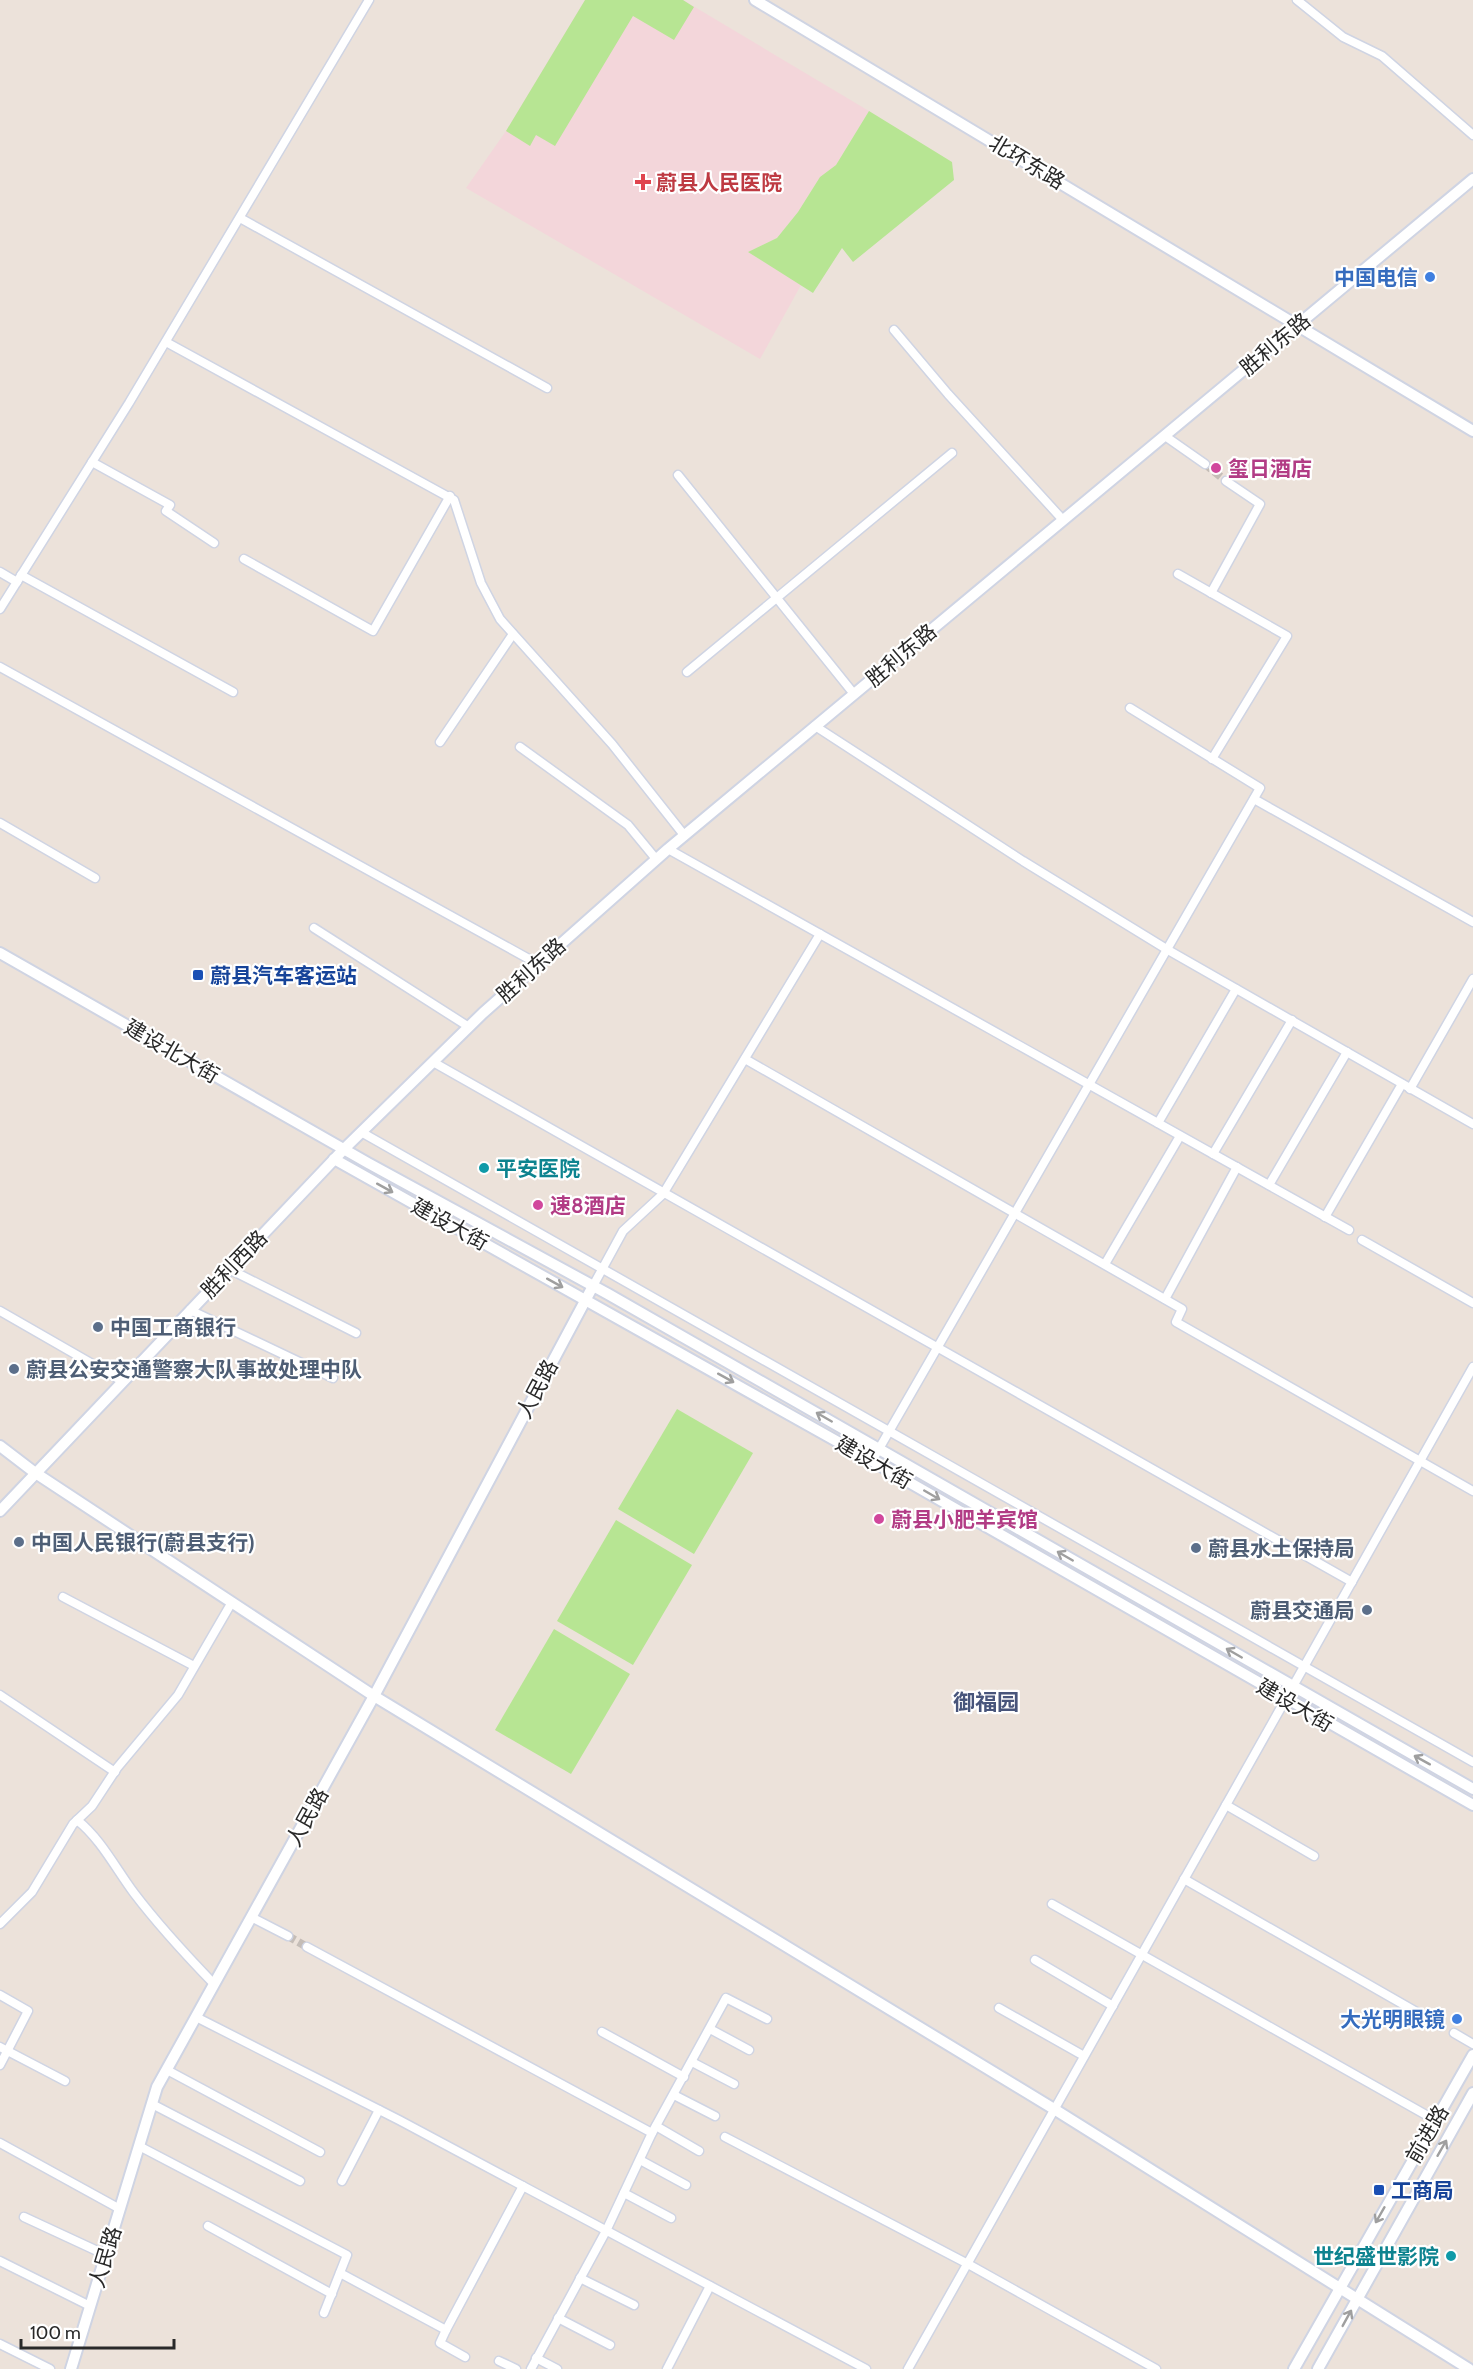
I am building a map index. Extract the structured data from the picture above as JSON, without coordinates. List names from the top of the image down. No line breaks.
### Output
{"streets":{"main road":["北环东路","胜利东路","建设北大街","建设大街","胜利西路","人民路","前进路"]},"crossings":[["北环东路","胜利东路"],["胜利东路","建设北大街"],["胜利东路","建设大街"],["胜利东路","胜利西路"],["建设北大街","建设大街"],["建设北大街","胜利西路"],["建设大街","胜利西路"],["建设大街","人民路"]],"districts":["御福园"],"places":{"health":["蔚县人民医院"],"other":["中国电信","玺日酒店","平安医院","速8酒店","中国工商银行","蔚县公安交通警察大队事故处理中队","蔚县小肥羊宾馆","中国人民银行(蔚县支行)","蔚县水土保持局","蔚县交通局","大光明眼镜","世纪盛世影院"],"transit":["蔚县汽车客运站","工商局"]},"scale_bar":"100 m"}
